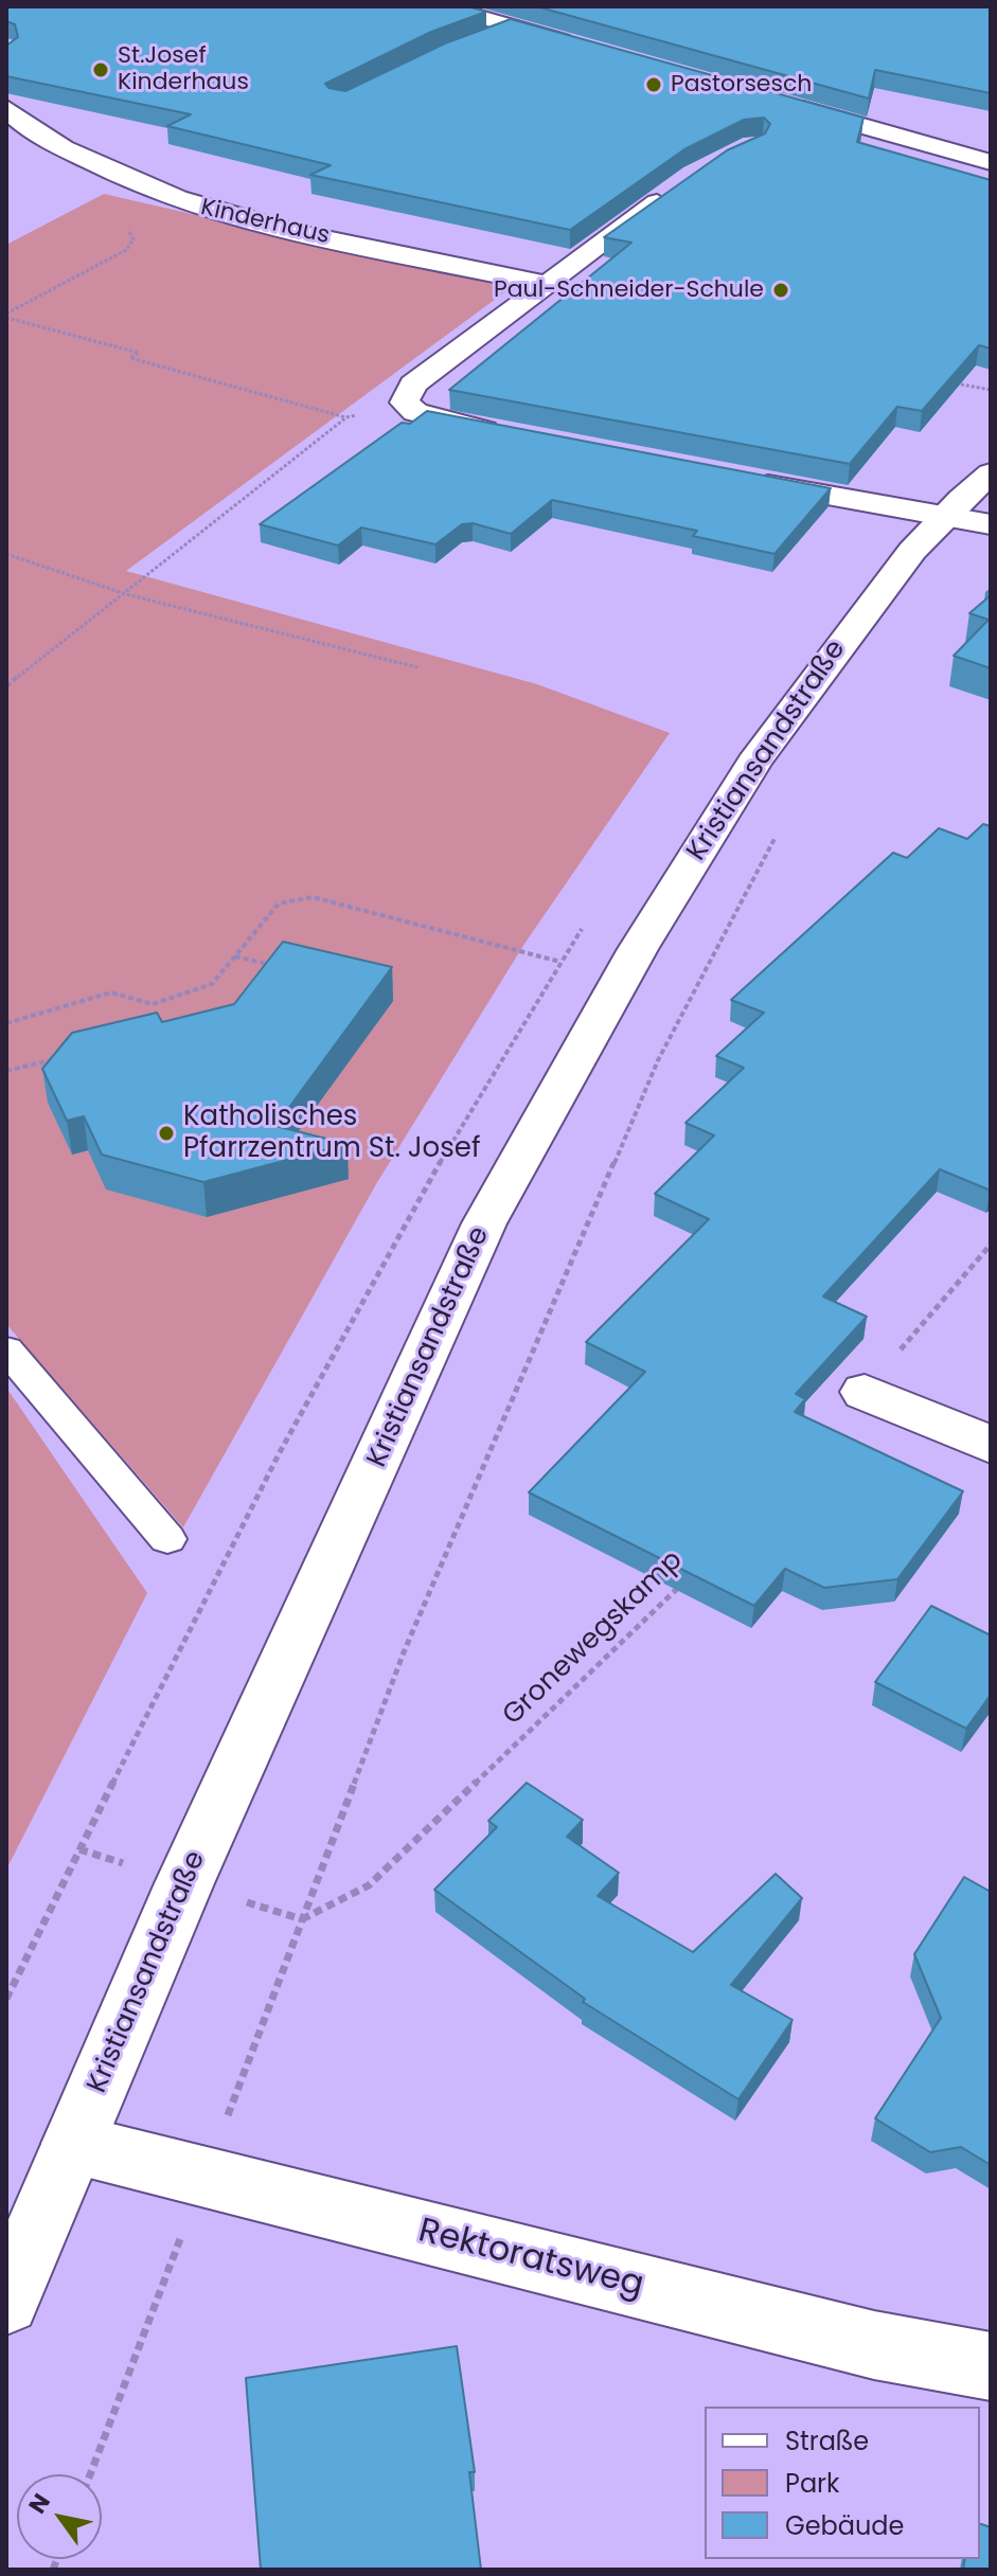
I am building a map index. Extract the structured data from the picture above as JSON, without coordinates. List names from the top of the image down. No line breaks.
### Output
{"streets":{"street":["Kinderhaus","Kristiansandstraße","Rektoratsweg"],"path":["Gronewegskamp"]},"crossings":[["Kristiansandstraße","Rektoratsweg"]],"places":["St.Josef Kinderhaus","Pastorsesch","Paul-Schneider-Schule","Katholisches Pfarrzentrum St. Josef"],"legend":["Straße","Park","Gebäude"],"north":"top left"}
